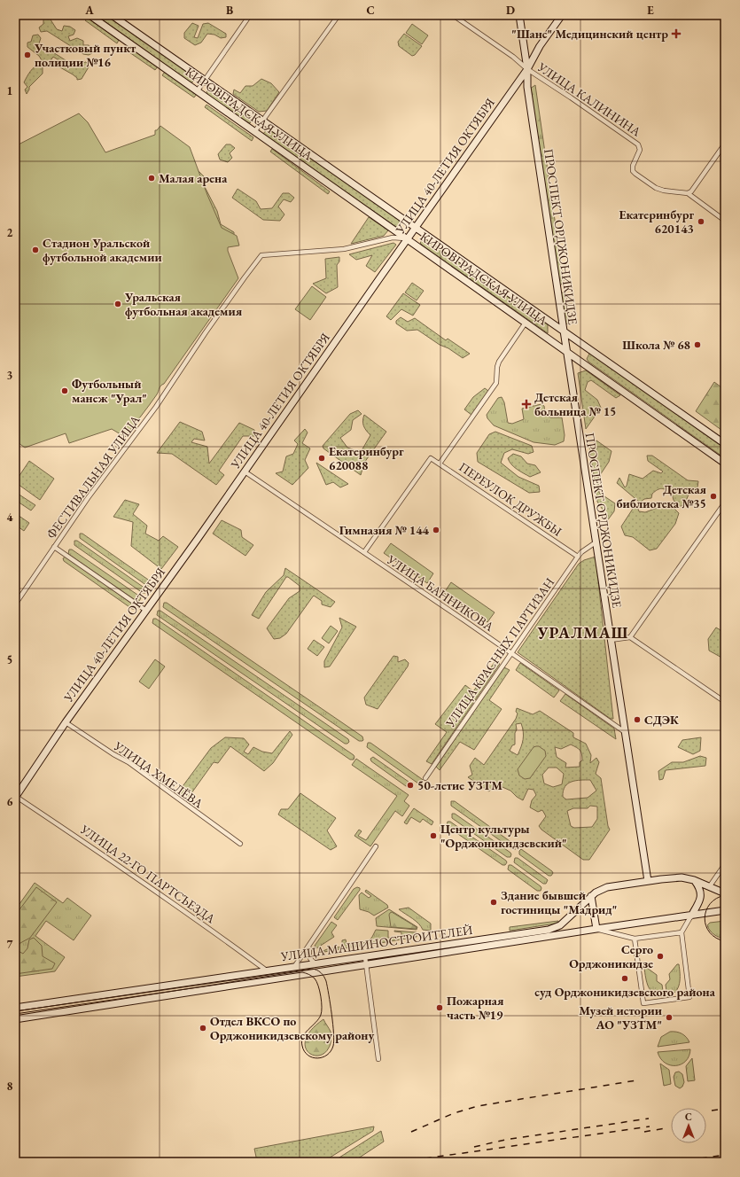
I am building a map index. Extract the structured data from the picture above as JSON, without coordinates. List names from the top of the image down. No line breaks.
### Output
{"streets":{"main road":["КИРОВГРАДСКАЯ УЛИЦА","УЛИЦА 40-ЛЕТИЯ ОКТЯБРЯ","ПРОСПЕКТ ОРДЖОНИКИДЗЕ","УЛИЦА МАШИНОСТРОИТЕЛЕЙ"],"street":["УЛИЦА КАЛИНИНА","ФЕСТИВАЛЬНАЯ УЛИЦА","ПЕРЕУЛОК ДРУЖБЫ","УЛИЦА БАННИКОВА","УЛИЦА КРАСНЫХ ПАРТИЗАН","УЛИЦА ХМЕЛЁВА","УЛИЦА 22-ГО ПАРТСЪЕЗДА"]},"crossings":[["УЛИЦА КАЛИНИНА","УЛИЦА 40-ЛЕТИЯ ОКТЯБРЯ"],["УЛИЦА КАЛИНИНА","ПРОСПЕКТ ОРДЖОНИКИДЗЕ"],["КИРОВГРАДСКАЯ УЛИЦА","УЛИЦА 40-ЛЕТИЯ ОКТЯБРЯ"],["КИРОВГРАДСКАЯ УЛИЦА","ПРОСПЕКТ ОРДЖОНИКИДЗЕ"],["КИРОВГРАДСКАЯ УЛИЦА","ФЕСТИВАЛЬНАЯ УЛИЦА"],["УЛИЦА 40-ЛЕТИЯ ОКТЯБРЯ","ПРОСПЕКТ ОРДЖОНИКИДЗЕ"],["УЛИЦА 40-ЛЕТИЯ ОКТЯБРЯ","ФЕСТИВАЛЬНАЯ УЛИЦА"],["УЛИЦА 40-ЛЕТИЯ ОКТЯБРЯ","УЛИЦА БАННИКОВА"],["УЛИЦА 40-ЛЕТИЯ ОКТЯБРЯ","УЛИЦА ХМЕЛЁВА"],["УЛИЦА 40-ЛЕТИЯ ОКТЯБРЯ","УЛИЦА 22-ГО ПАРТСЪЕЗДА"],["ПРОСПЕКТ ОРДЖОНИКИДЗЕ","УЛИЦА БАННИКОВА"],["ПРОСПЕКТ ОРДЖОНИКИДЗЕ","УЛИЦА КРАСНЫХ ПАРТИЗАН"],["ПРОСПЕКТ ОРДЖОНИКИДЗЕ","УЛИЦА МАШИНОСТРОИТЕЛЕЙ"],["ПЕРЕУЛОК ДРУЖБЫ","УЛИЦА БАННИКОВА"],["ПЕРЕУЛОК ДРУЖБЫ","УЛИЦА КРАСНЫХ ПАРТИЗАН"],["УЛИЦА БАННИКОВА","УЛИЦА КРАСНЫХ ПАРТИЗАН"],["УЛИЦА 22-ГО ПАРТСЪЕЗДА","УЛИЦА МАШИНОСТРОИТЕЛЕЙ"]],"districts":["УРАЛМАШ"],"places":{"health":["\"Шанс\" Медицинский центр","Детская больница № 15"],"other":["Участковый пункт полиции №16","Малая арена","Екатеринбург 620143","Стадион Уральской футбольной академии","Уральская футбольная академия","Школа № 68","Футбольный манеж \"Урал\"","Екатеринбург 620088","Детская библиотека №35","Гимназия № 144","СДЭК","50-летие УЗТМ","Центр культуры \"Орджоникидзевский\"","Здание бывшей гостиницы \"Мадрид\"","Серго Орджоникидзе","суд Орджоникидзевского района","Пожарная часть №19","Музей истории АО \"УЗТМ\"","Отдел ВКСО по Орджоникидзевскому району"]},"north":"top","grid":{"columns":["A","B","C","D","E"],"rows":["1","2","3","4","5","6","7","8"]}}
